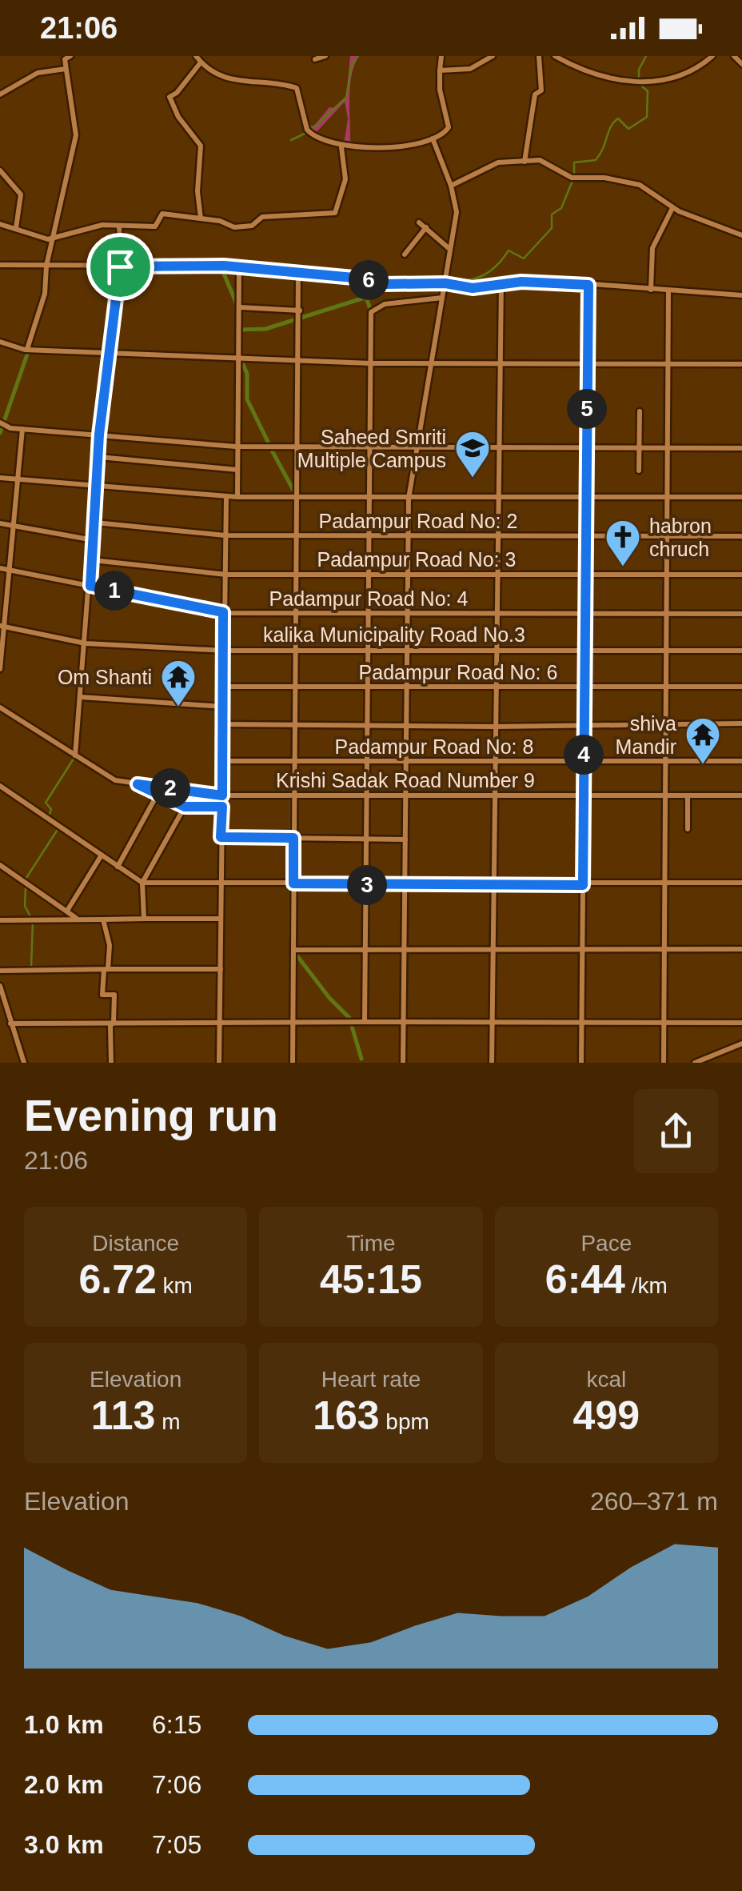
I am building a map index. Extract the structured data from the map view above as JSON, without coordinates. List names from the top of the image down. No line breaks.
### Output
{"streets":{"street":["Padampur Road No: 2","Padampur Road No: 3","Padampur Road No: 4","kalika Municipality Road No.3","Padampur Road No: 6","Padampur Road No: 8","Krishi Sadak Road Number 9"]},"places":{"school or university":["Saheed Smriti Multiple Campus"],"church":["habron chruch"],"temple":["Om Shanti","shiva Mandir"]},"page":{"status":"21:06","pins":["6","5","1","4","2","3"],"heading":["Evening run","21:06"],"stats":[["Distance","6.72 km"],["Time","45:15"],["Pace","6:44 /km"],["Elevation","113 m"],["Heart rate","163 bpm"],["kcal","499"]],"chart":["Elevation","260–371 m"],"list":[{"name":"1.0 km","note":"6:15"},{"name":"2.0 km","note":"7:06"},{"name":"3.0 km","note":"7:05"}]}}
